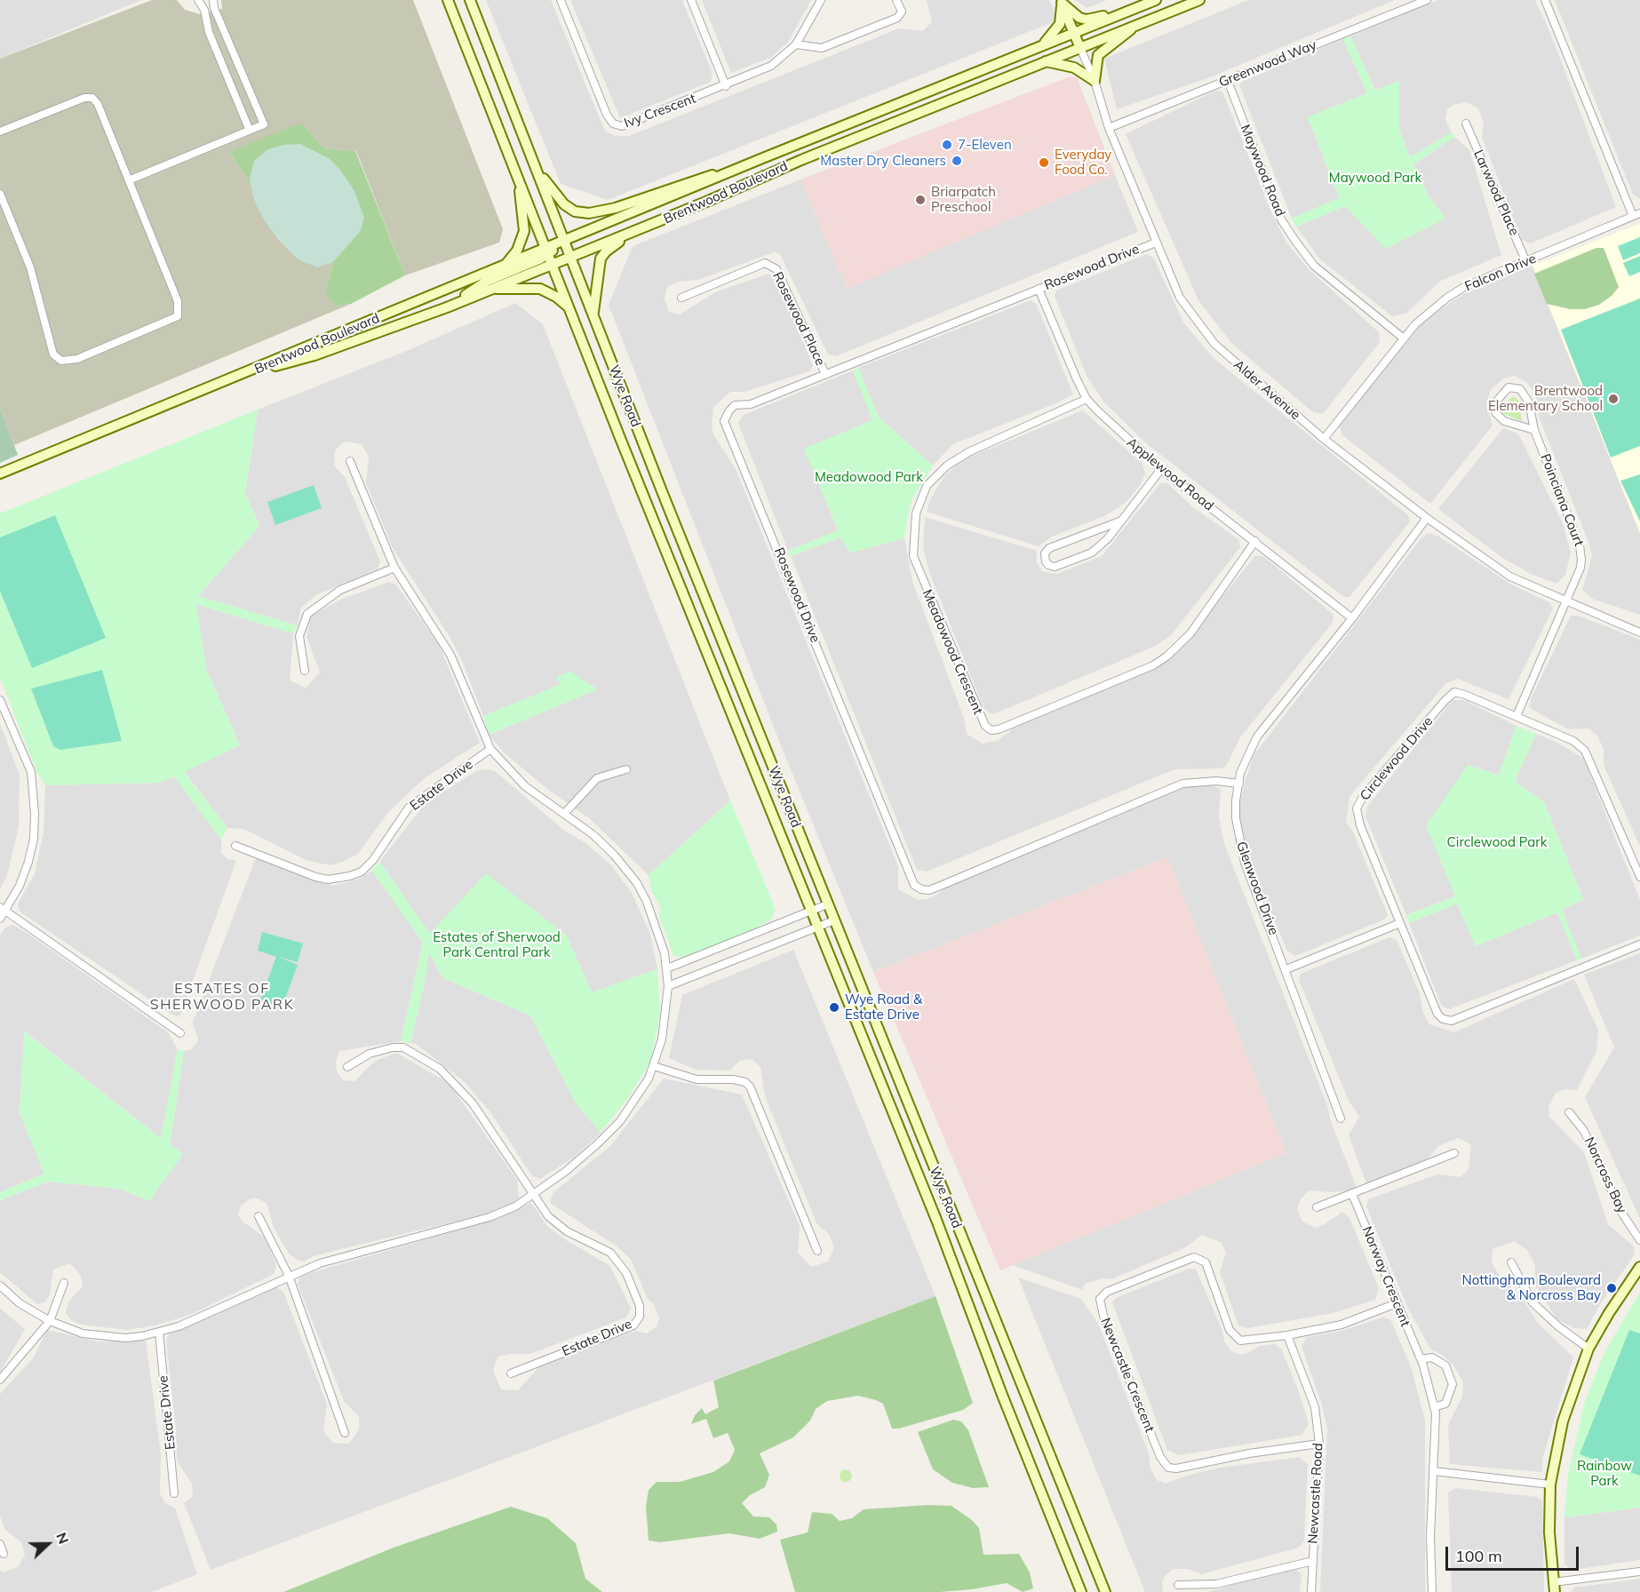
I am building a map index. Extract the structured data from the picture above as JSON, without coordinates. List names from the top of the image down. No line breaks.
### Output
{"streets":{"main road":["Brentwood Boulevard","Alder Avenue","Wye Road"],"street":["Greenwood Way","Ivy Crescent","Maywood Road","Larwood Place","Rosewood Drive","Falcon Drive","Rosewood Place","Applewood Road","Poinciana Court","Meadowood Crescent","Circlewood Drive","Estate Drive","Glenwood Drive","Norcross Bay","Norway Crescent","Newcastle Crescent","Newcastle Road"]},"crossings":[["Greenwood Way","Maywood Road"],["Greenwood Way","Alder Avenue"],["Maywood Road","Falcon Drive"],["Brentwood Boulevard","Alder Avenue"],["Brentwood Boulevard","Wye Road"],["Larwood Place","Falcon Drive"],["Rosewood Drive","Rosewood Place"],["Rosewood Drive","Alder Avenue"],["Rosewood Drive","Applewood Road"],["Rosewood Drive","Glenwood Drive"],["Falcon Drive","Alder Avenue"],["Alder Avenue","Poinciana Court"],["Alder Avenue","Glenwood Drive"],["Applewood Road","Meadowood Crescent"],["Applewood Road","Glenwood Drive"],["Norway Crescent","Newcastle Crescent"],["Newcastle Crescent","Newcastle Road"]],"districts":["ESTATES OF SHERWOOD PARK"],"parks":["Maywood Park","Meadowood Park","Circlewood Park","Estates of Sherwood Park Central Park","Rainbow Park"],"places":["7-Eleven","Master Dry Cleaners","Everyday Food Co.","Briarpatch Preschool","Brentwood Elementary School","Wye Road & Estate Drive","Nottingham Boulevard & Norcross Bay"],"scale_bar":"100 m","north":"right"}
